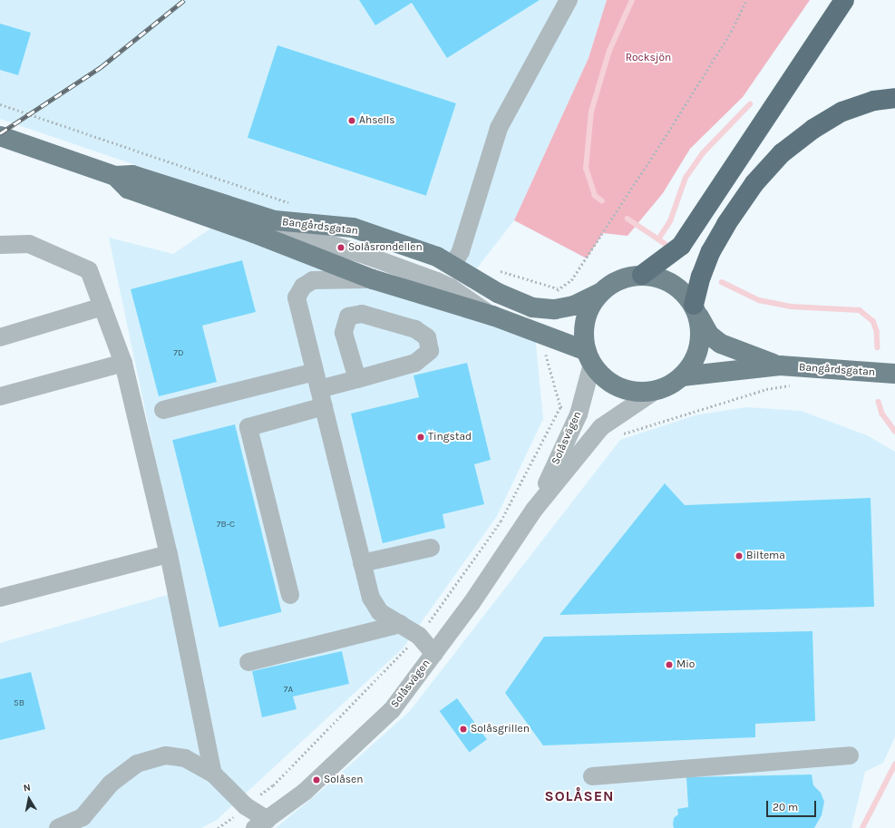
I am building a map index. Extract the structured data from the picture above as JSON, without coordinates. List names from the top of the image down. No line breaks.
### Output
{"streets":{"main road":["Bangårdsgatan"],"street":["Solåsvägen"]},"crossings":[["Bangårdsgatan","Solåsvägen"]],"districts":["SOLÅSEN"],"parks":["Rocksjön"],"places":["Ahsells","Solåsrondellen","Tingstad","Biltema","Mio","Solåsgrillen","Solåsen"],"house_numbers":["7D","7B-C","7A","5B"],"scale_bar":"20 m","north":"top"}
